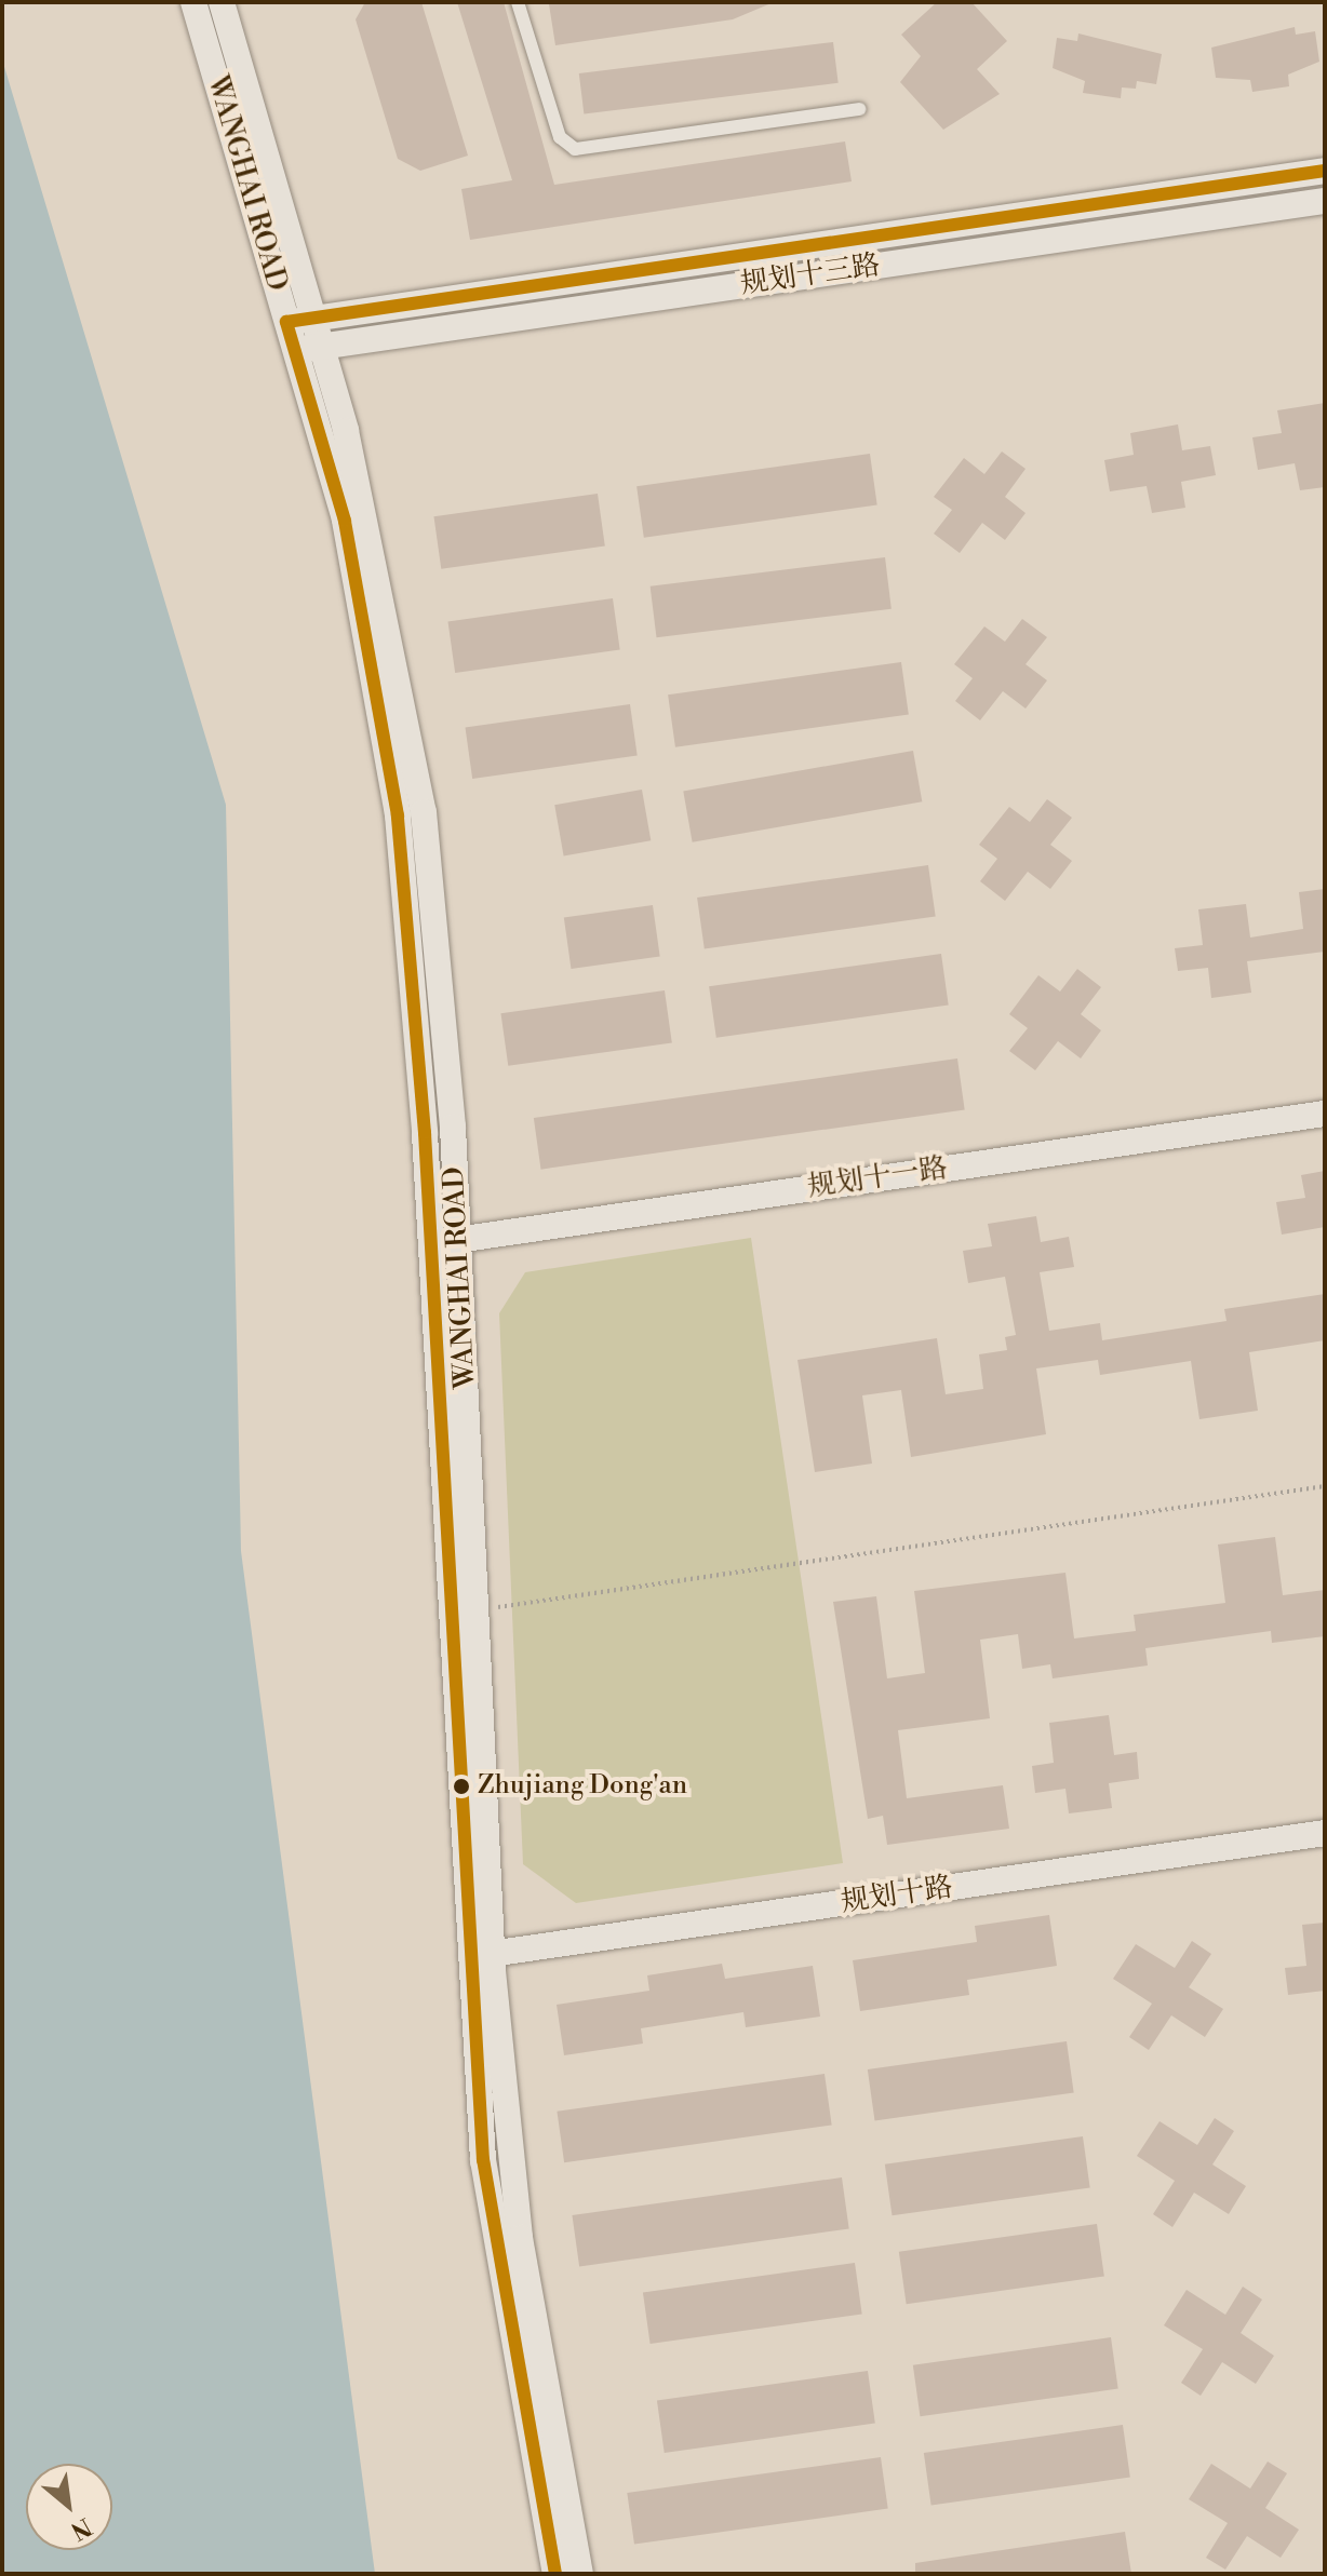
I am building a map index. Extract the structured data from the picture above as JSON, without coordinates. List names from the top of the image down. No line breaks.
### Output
{"streets":{"street":["WANGHAI ROAD","规划十三路","规划十一路","规划十路"]},"crossings":[["WANGHAI ROAD","规划十三路"],["WANGHAI ROAD","规划十一路"],["WANGHAI ROAD","规划十路"]],"places":["Zhujiang Dong'an"],"north":"bottom right"}
